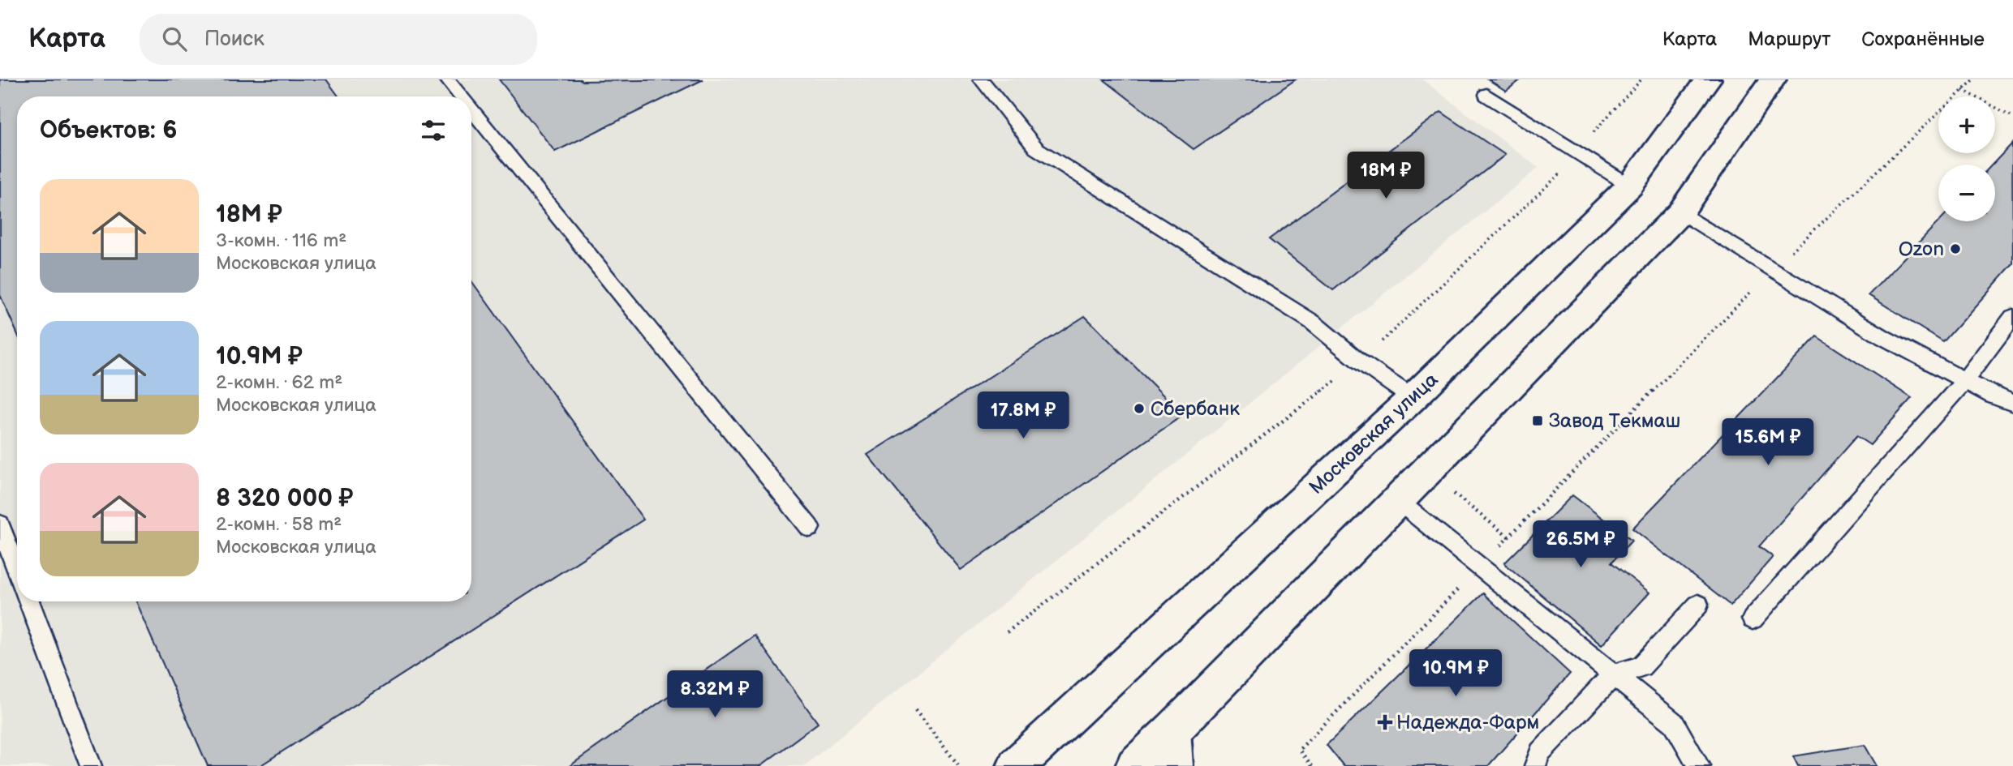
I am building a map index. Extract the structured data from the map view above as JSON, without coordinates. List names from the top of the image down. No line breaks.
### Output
{"streets":{"main road":["Московская улица"]},"places":{"other":["Ozon","Сбербанк"],"transit":["Завод Текмаш"],"health":["Надежда-Фарм"]},"page":{"header":"Карта","search":"Поиск","nav":["Карта","Маршрут","Сохранённые"],"map_buttons":["+","−"],"heading":"Объектов: 6","price":["18M ₽","17.8M ₽","15.6M ₽","26.5M ₽","10.9M ₽","8.32M ₽"],"list":[{"name":"18M ₽","note":"3-комн. · 116 m² · Московская улица"},{"name":"10.9M ₽","note":"2-комн. · 62 m² · Московская улица"},{"name":"8 320 000 ₽","note":"2-комн. · 58 m² · Московская улица"}]}}
